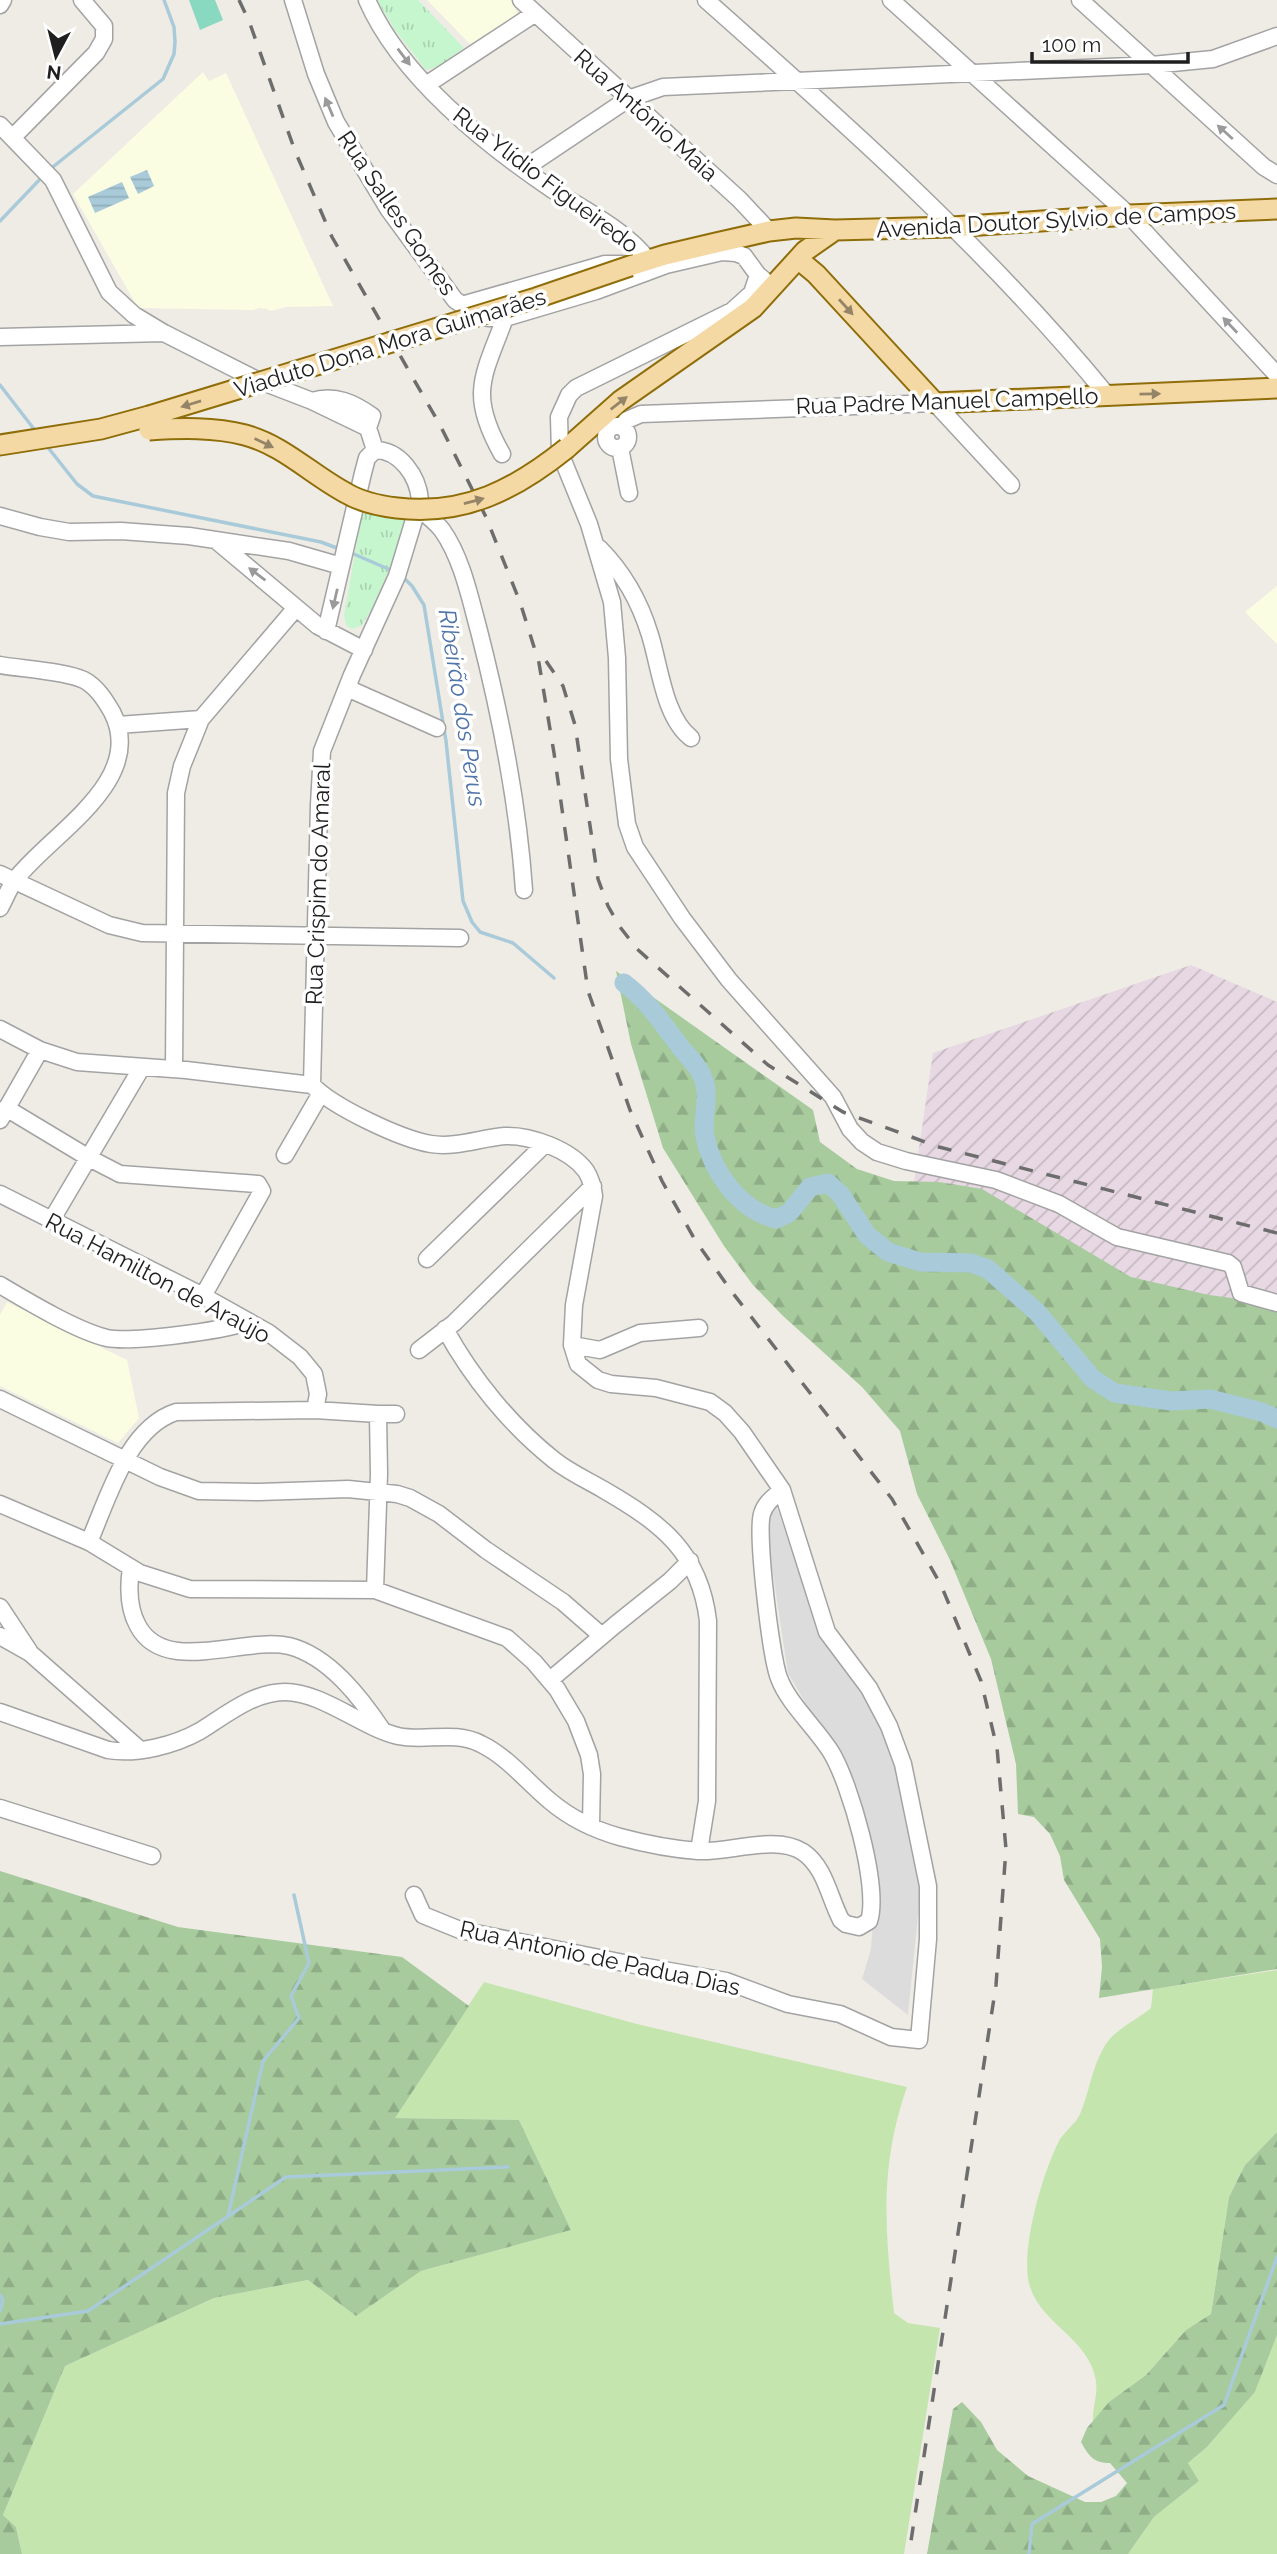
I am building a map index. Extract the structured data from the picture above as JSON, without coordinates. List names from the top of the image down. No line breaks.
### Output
{"streets":{"main road":["Avenida Doutor Sylvio de Campos","Viaduto Dona Mora Guimarães","Rua Padre Manuel Campello"],"street":["Rua Antônio Maia","Rua Ylídio Figueiredo","Rua Salles Gomes","Rua Crispim do Amaral","Rua Hamilton de Araújo","Rua Antonio de Padua Dias"]},"crossings":[["Rua Antônio Maia","Avenida Doutor Sylvio de Campos"],["Rua Ylídio Figueiredo","Avenida Doutor Sylvio de Campos"],["Rua Ylídio Figueiredo","Viaduto Dona Mora Guimarães"],["Rua Salles Gomes","Avenida Doutor Sylvio de Campos"],["Avenida Doutor Sylvio de Campos","Viaduto Dona Mora Guimarães"]],"one_way":["Rua Salles Gomes"],"water":["Ribeirão dos Perus"],"scale_bar":"100 m","north":"bottom"}
